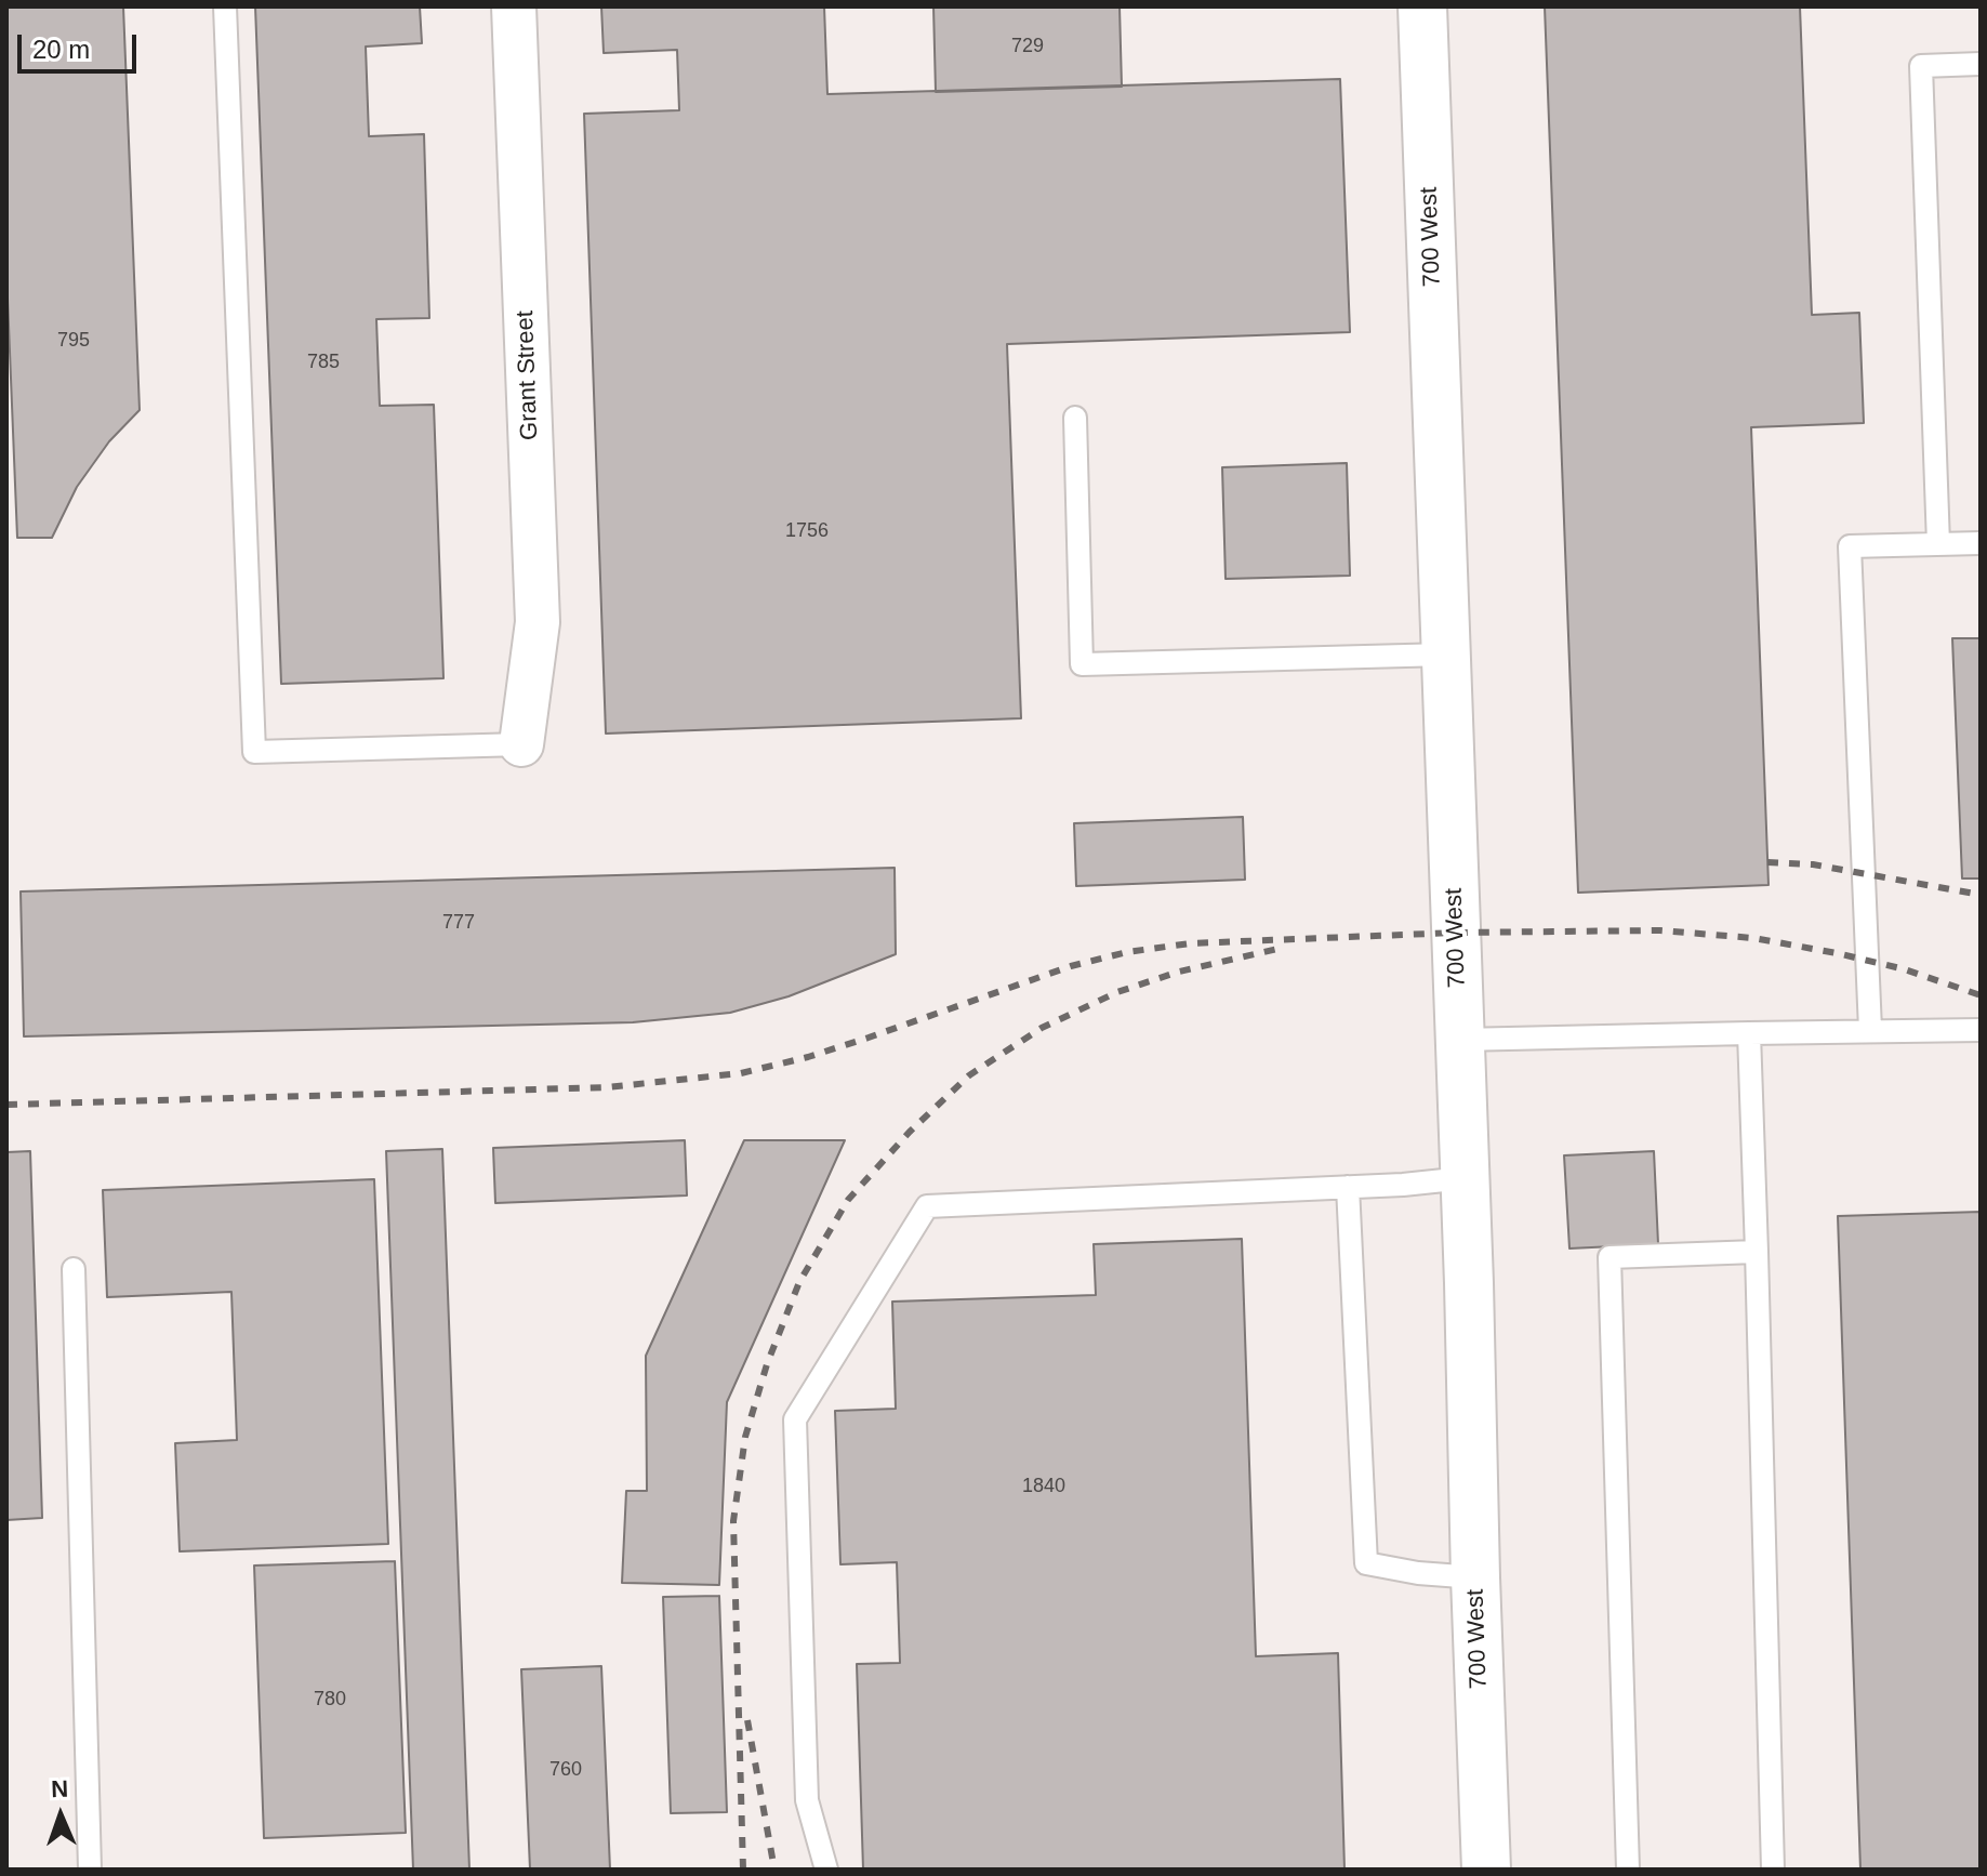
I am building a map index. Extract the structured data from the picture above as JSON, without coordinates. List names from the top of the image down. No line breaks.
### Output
{"streets":{"street":["700 West","Grant Street"]},"house_numbers":["729","795","785","1756","777","1840","780","760"],"scale_bar":"20 m","north":"top"}
